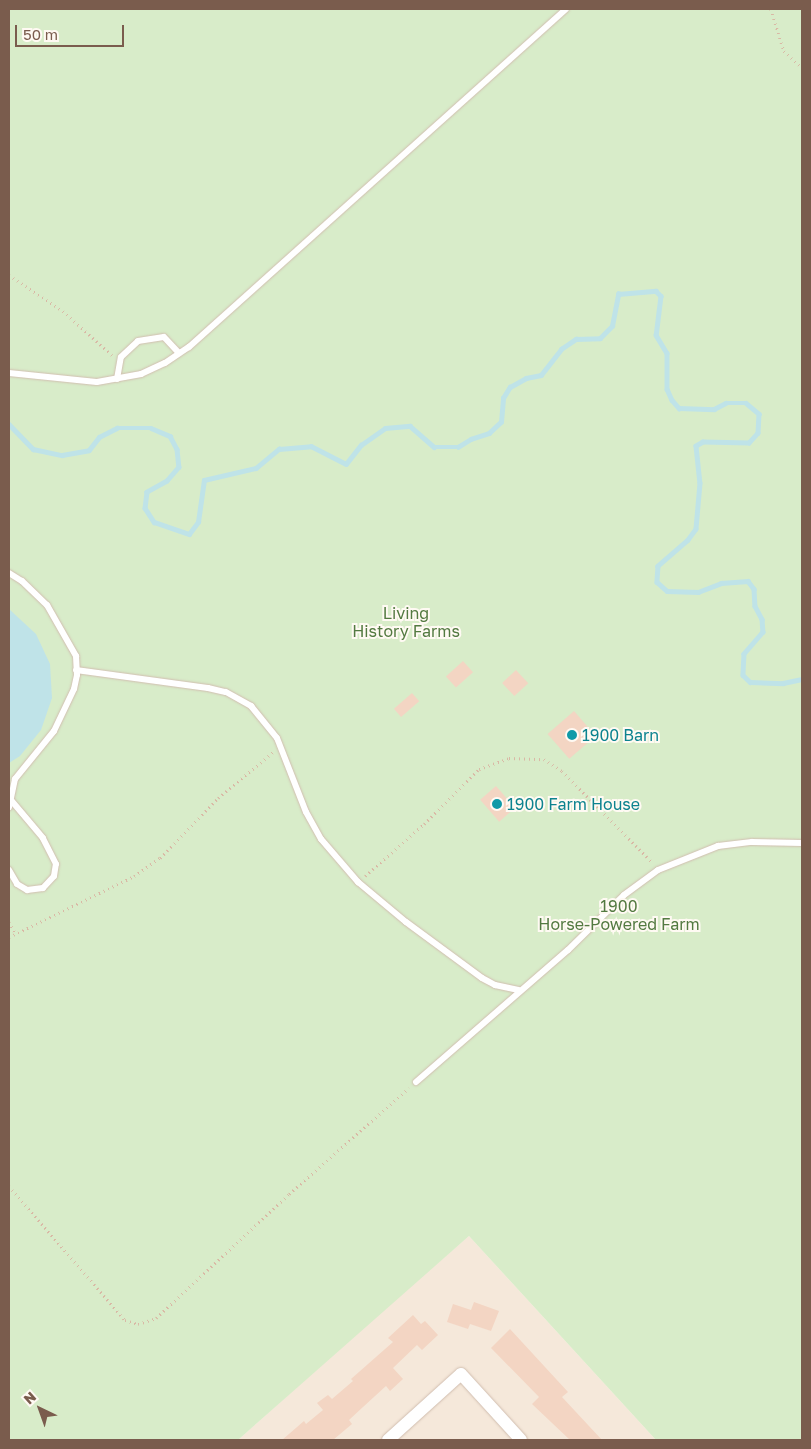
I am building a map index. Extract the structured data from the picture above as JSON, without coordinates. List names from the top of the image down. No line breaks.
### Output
{"parks":["Living History Farms","1900 Horse-Powered Farm"],"places":["1900 Barn","1900 Farm House"],"scale_bar":"50 m","north":"top left"}
